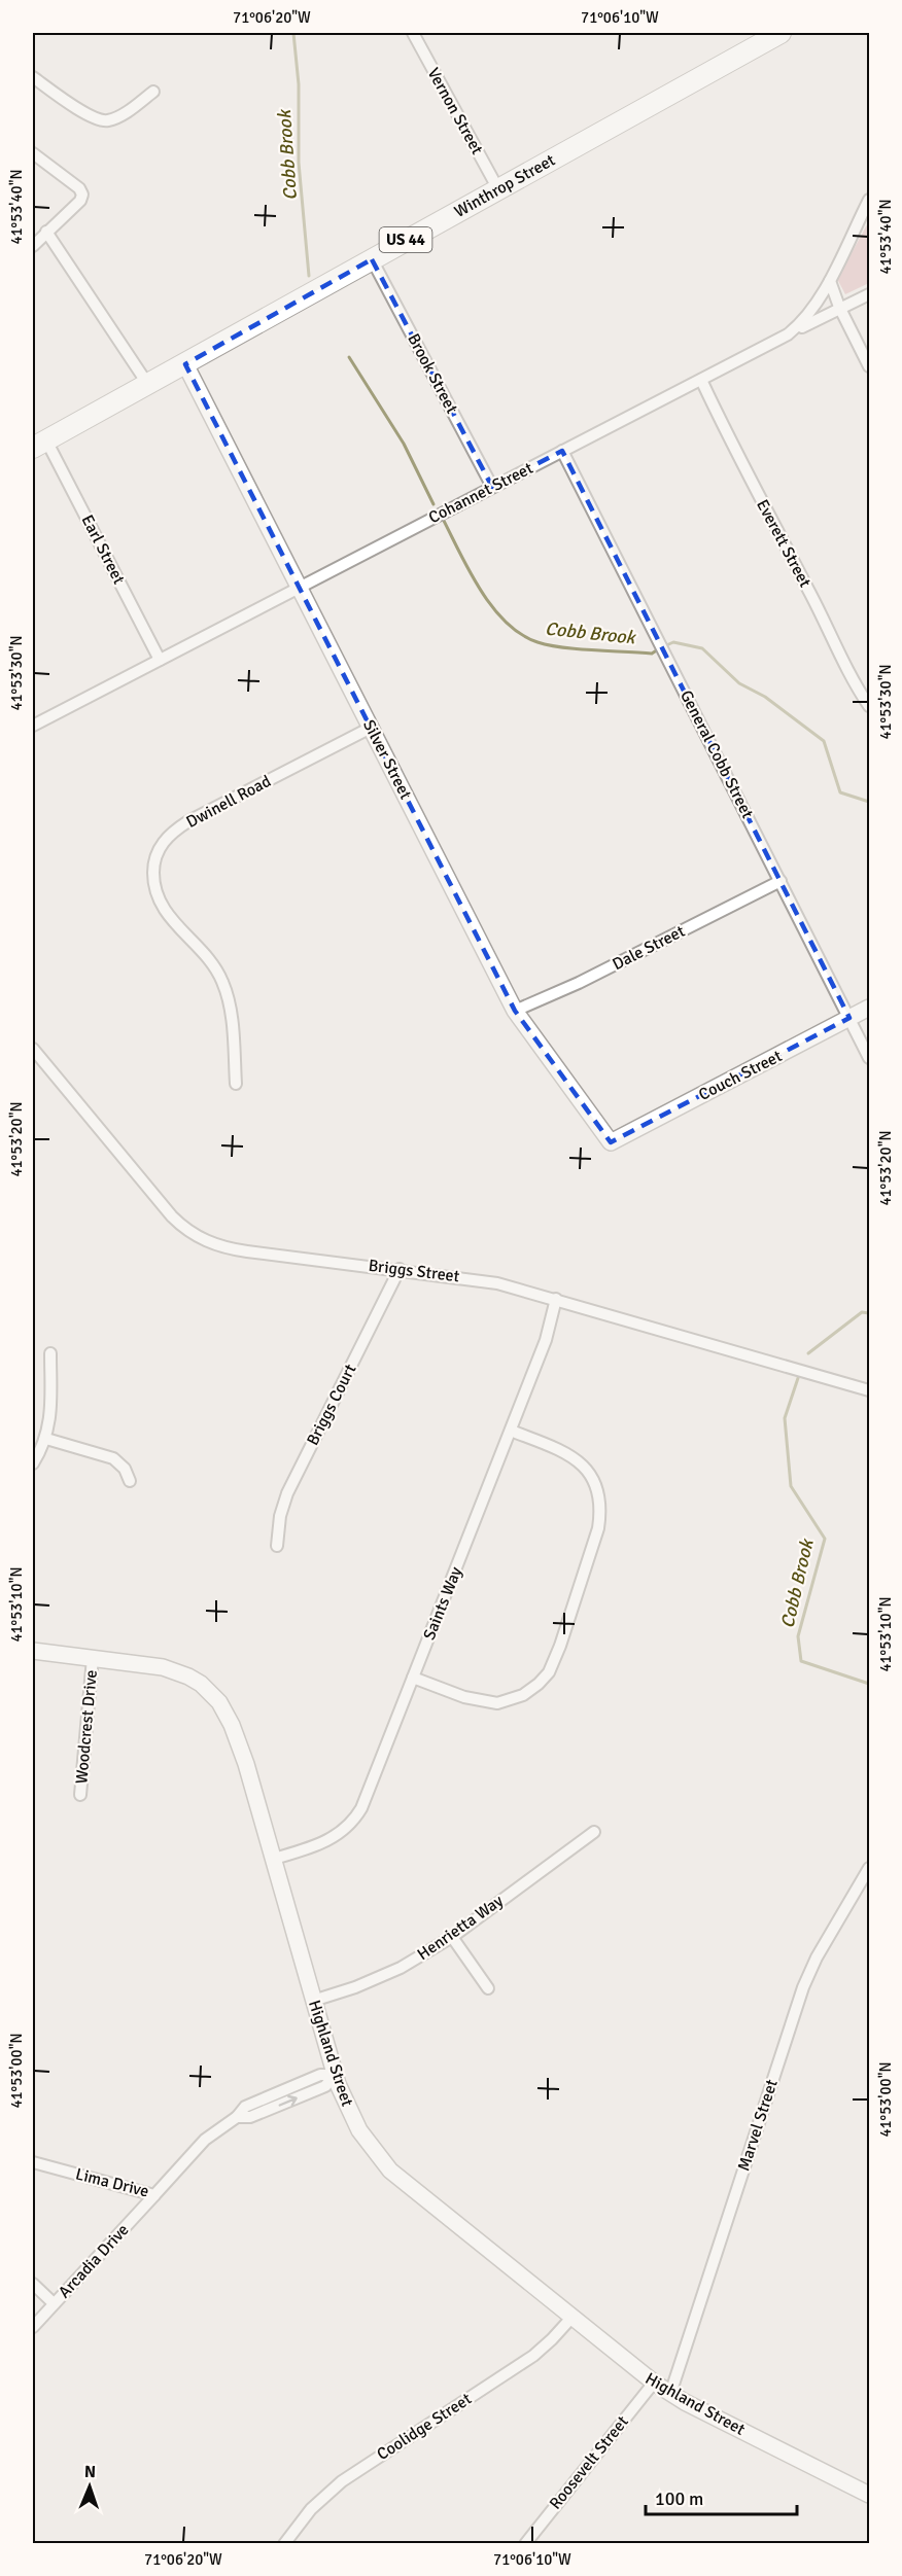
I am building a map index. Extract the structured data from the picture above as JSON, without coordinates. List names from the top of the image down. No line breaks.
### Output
{"streets":{"highway":["Winthrop Street","US 44"],"street":["Vernon Street","Brook Street","Cohannet Street","Everett Street","Earl Street","General Cobb Street","Silver Street","Dwinell Road","Dale Street","Couch Street","Briggs Street","Briggs Court","Saints Way","Woodcrest Drive","Henrietta Way","Highland Street","Marvel Street","Lima Drive","Arcadia Drive","Coolidge Street","Roosevelt Street"]},"crossings":[["Vernon Street","Winthrop Street"],["Winthrop Street","Brook Street"],["Winthrop Street","Earl Street"],["Winthrop Street","Silver Street"],["Brook Street","Cohannet Street"],["Cohannet Street","Everett Street"],["Cohannet Street","Earl Street"],["Cohannet Street","General Cobb Street"],["Cohannet Street","Silver Street"],["General Cobb Street","Dale Street"],["General Cobb Street","Couch Street"],["Silver Street","Dwinell Road"],["Silver Street","Dale Street"],["Silver Street","Couch Street"],["Briggs Street","Briggs Court"],["Briggs Street","Saints Way"],["Saints Way","Highland Street"],["Woodcrest Drive","Highland Street"],["Henrietta Way","Highland Street"],["Highland Street","Marvel Street"],["Highland Street","Lima Drive"],["Highland Street","Coolidge Street"],["Highland Street","Roosevelt Street"],["Lima Drive","Arcadia Drive"]],"water":["Cobb Brook"],"scale_bar":"100 m","north":"top","coordinates":["71°06'20\"W","71°06'10\"W","41°53'40\"N","41°53'30\"N","41°53'20\"N","41°53'10\"N","41°53'00\"N"]}
